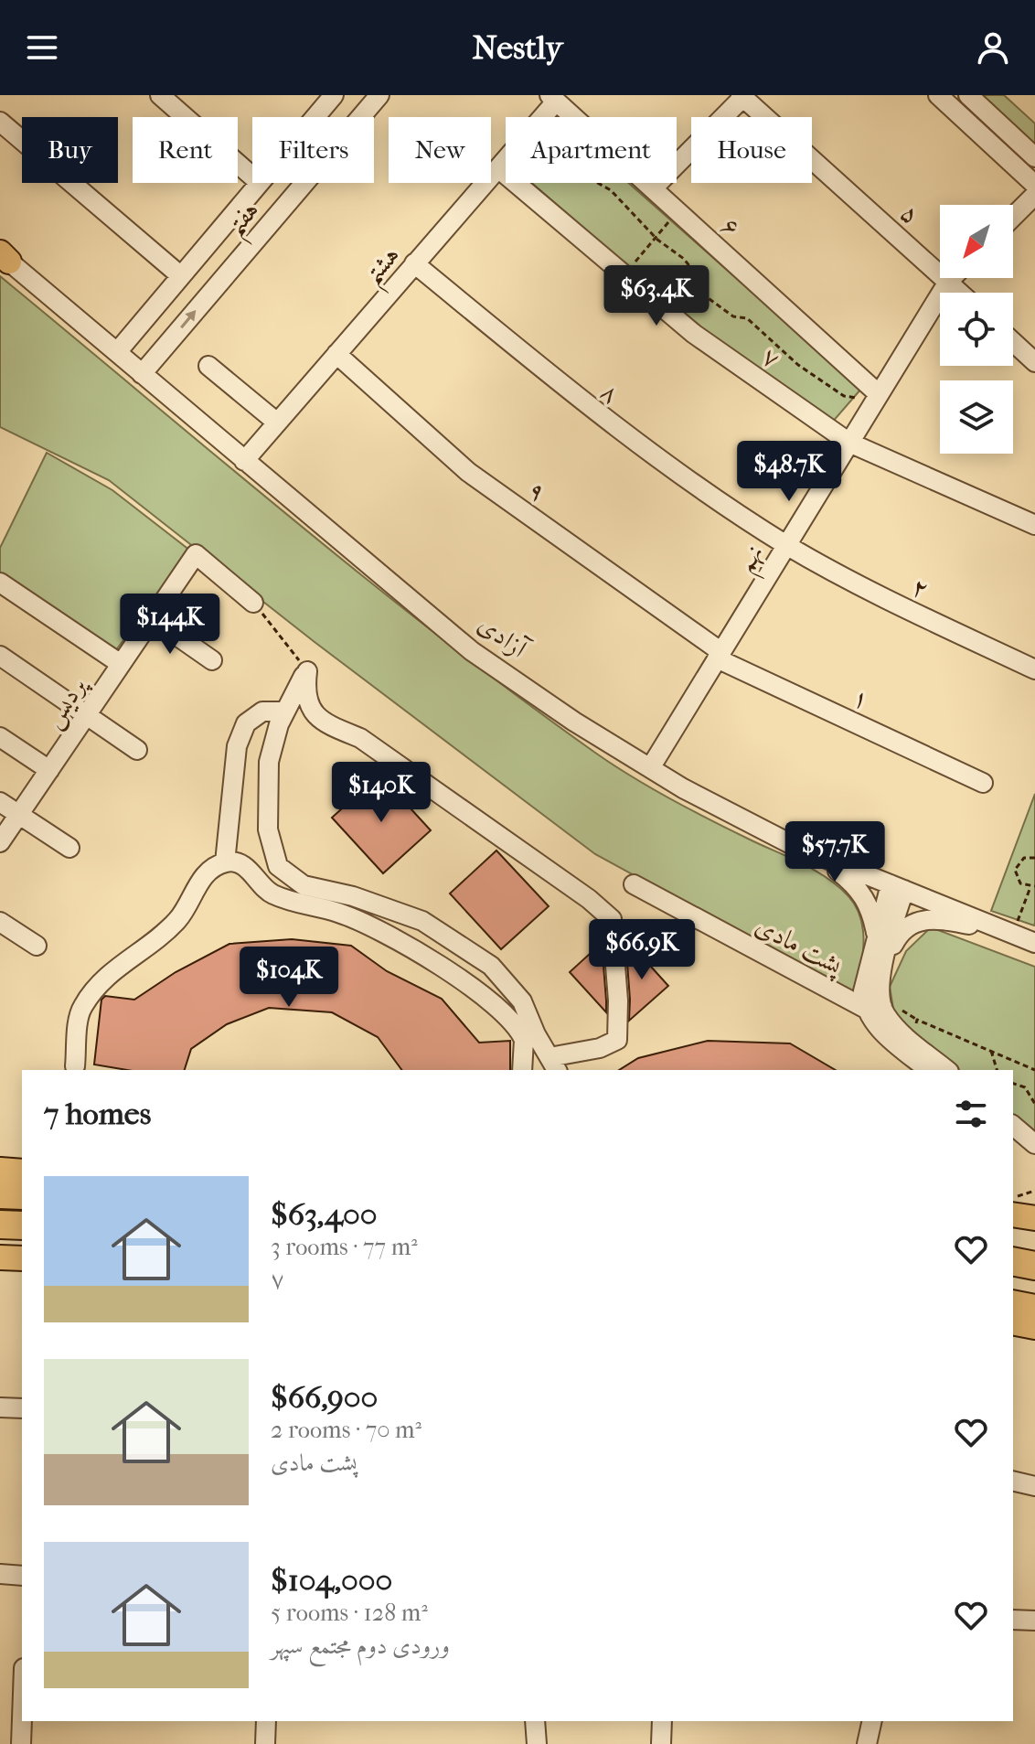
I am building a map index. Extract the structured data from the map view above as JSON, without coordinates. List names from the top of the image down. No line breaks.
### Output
{"streets":{"street":["۵","هفتم","۶","هشتم","۷","۸","۹","نهم","۲","آزادی","۱","پردیس","پشت مادی"]},"crossings":[["۵","نهم"],["هفتم","آزادی"],["۶","هشتم"],["۶","نهم"],["هشتم","۷"],["هشتم","۸"],["هشتم","۹"],["هشتم","آزادی"],["۷","نهم"],["۸","نهم"],["۸","۲"],["۹","نهم"],["۹","۱"],["نهم","۲"],["نهم","آزادی"],["نهم","۱"]],"north":"bottom left","page":{"header":"Nestly","chip":["Buy","Rent","Filters","New","Apartment","House"],"price":["$63.4K","$48.7K","$144K","$140K","$57.7K","$66.9K","$104K"],"heading":"7 homes","list":[{"name":"$63,400","note":"3 rooms · 77 m² · ۷"},{"name":"$66,900","note":"2 rooms · 70 m² · پشت مادی"},{"name":"$104,000","note":"5 rooms · 128 m² · ورودی دوم مجتمع سپهر"}]}}
